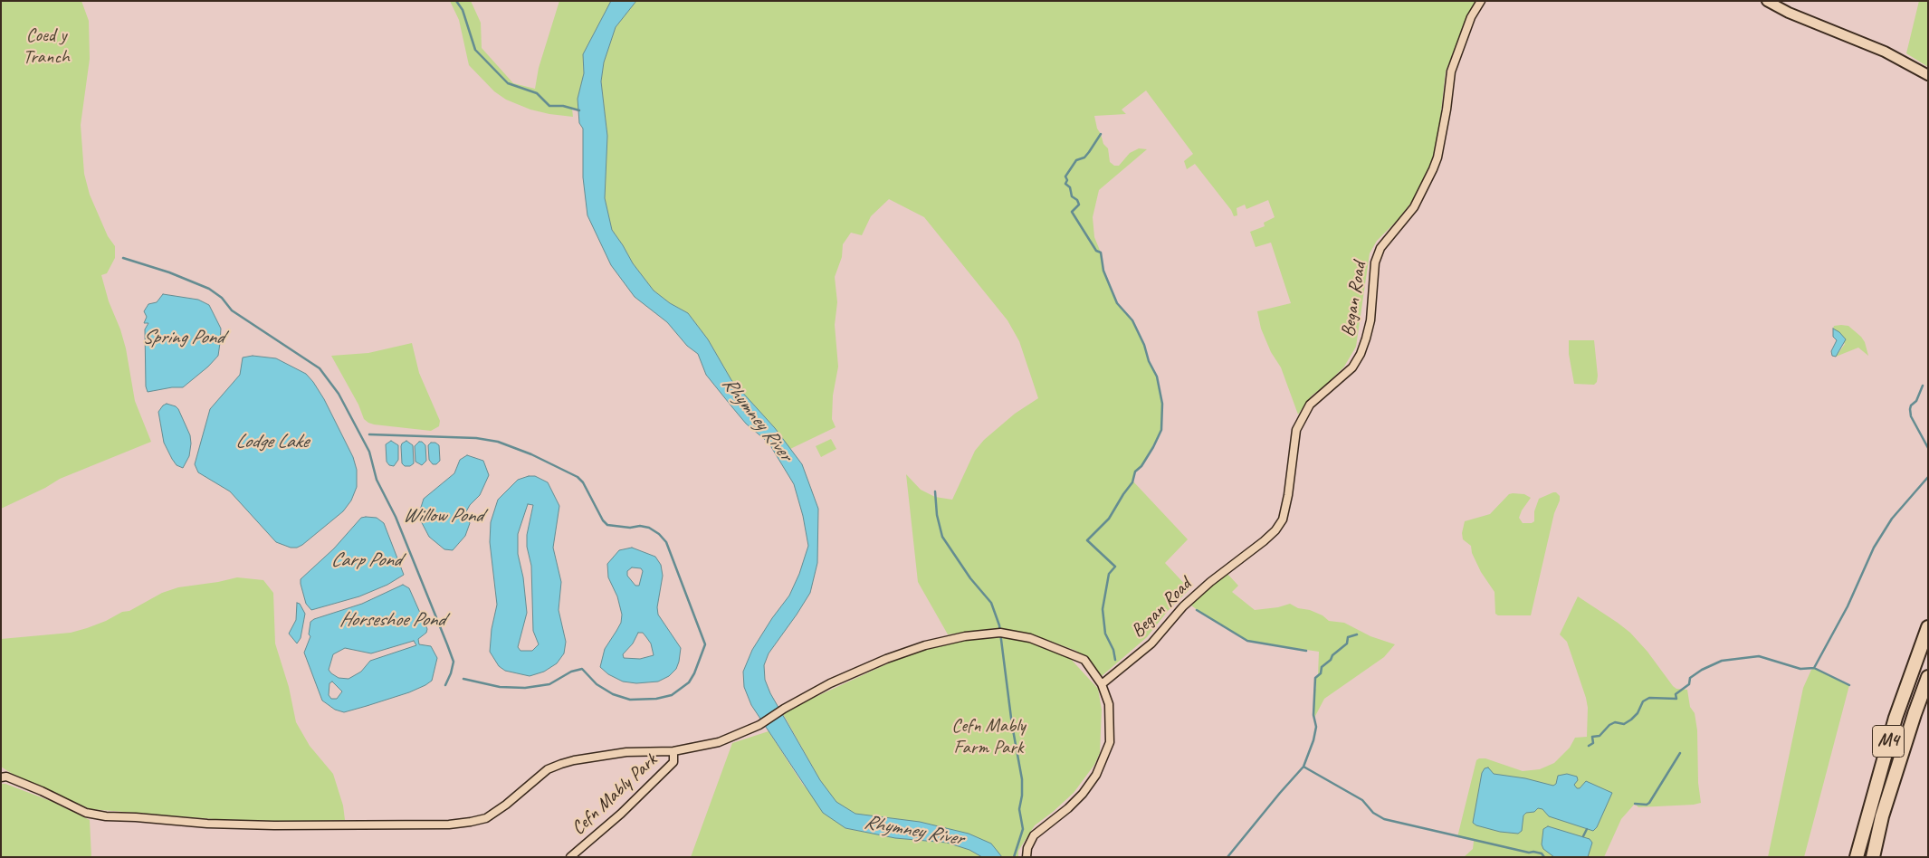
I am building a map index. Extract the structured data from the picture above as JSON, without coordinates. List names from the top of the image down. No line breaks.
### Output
{"streets":{"highway":["M4"],"street":["Began Road","Cefn Mably Park"]},"water":["Spring Pond","Rhymney River","Lodge Lake","Willow Pond","Carp Pond","Horseshoe Pond"],"parks":["Coed y Tranch","Cefn Mably Farm Park"]}
